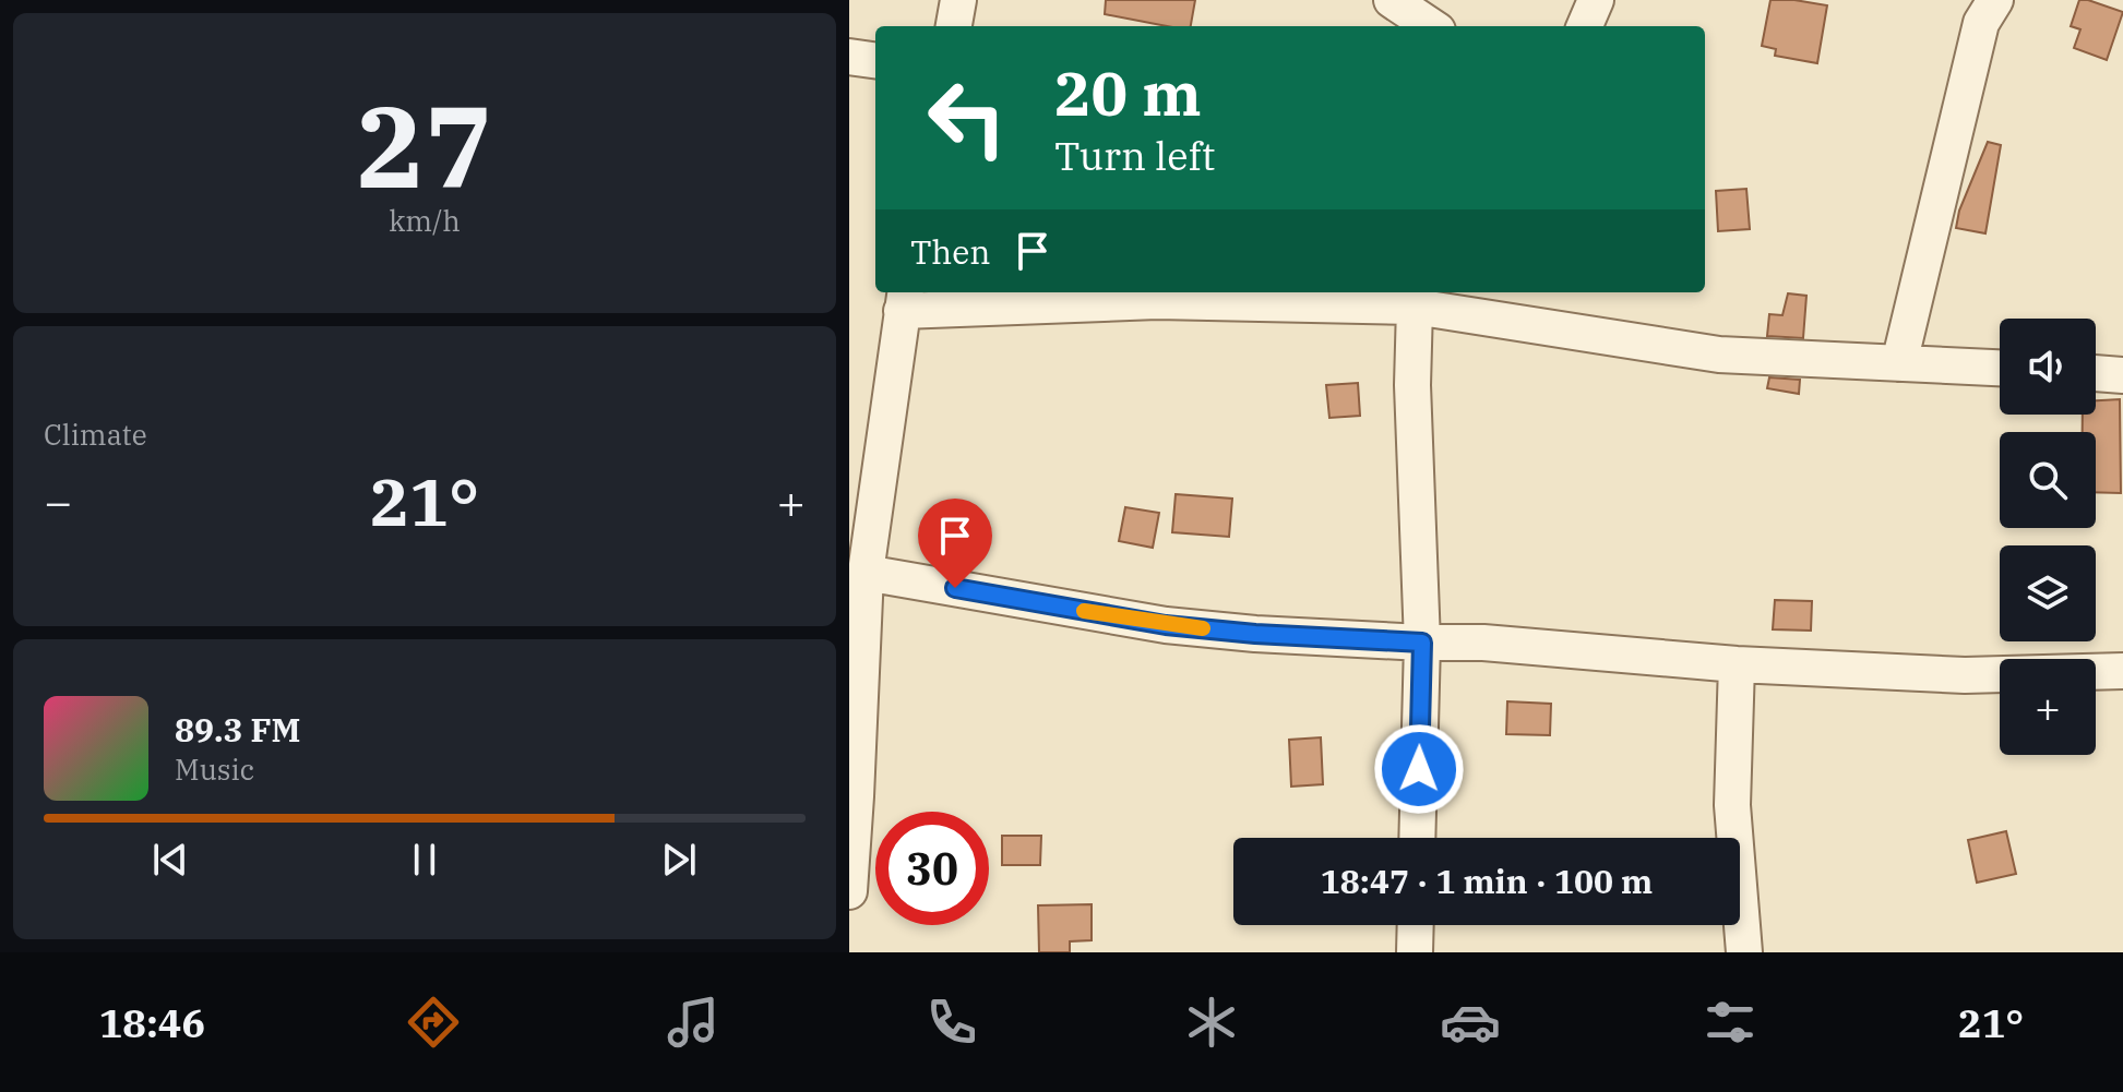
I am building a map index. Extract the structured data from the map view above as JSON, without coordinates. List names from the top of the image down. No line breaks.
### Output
{"page":{"tile":[["27","km/h"],"Climate"],"turn":["20 m","Turn left"],"then":"Then","map_buttons":"+","heat":["−","21°","+"],"song":["89.3 FM","Music"],"limit":"30","trip":"18:47 · 1 min · 100 m","tabs":["18:46","21°"]}}
